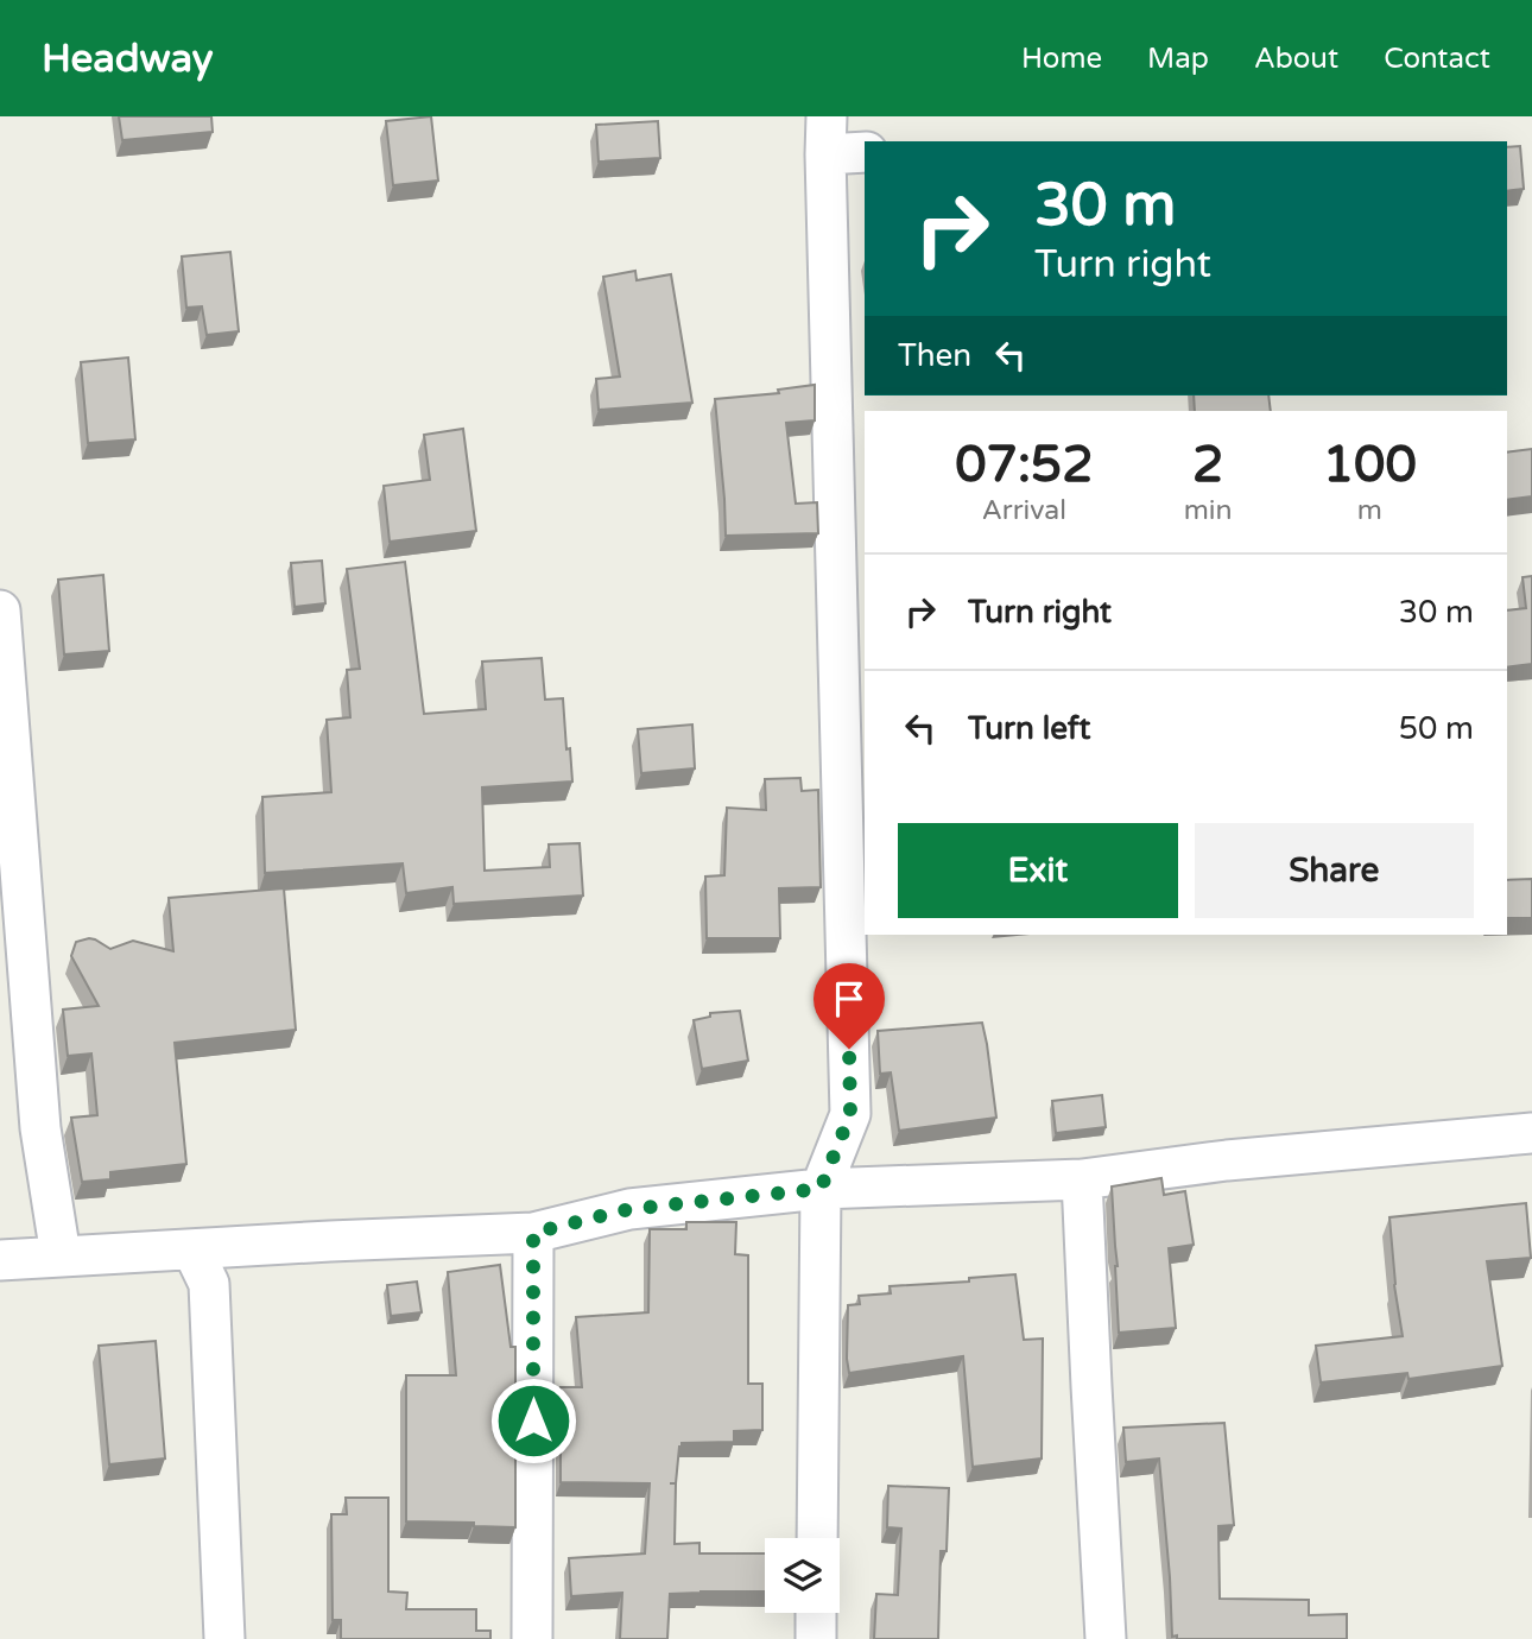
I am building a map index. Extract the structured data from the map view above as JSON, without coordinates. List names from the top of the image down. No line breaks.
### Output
{"page":{"header":"Headway","nav":["Home","Map","About","Contact"],"turn":["30 m","Turn right"],"then":"Then","eta":["07:52","Arrival","2","min","100","m"],"list":[{"name":"Turn right","value":"30 m"},{"name":"Turn left","value":"50 m"}],"buttons":["Exit","Share"]}}
